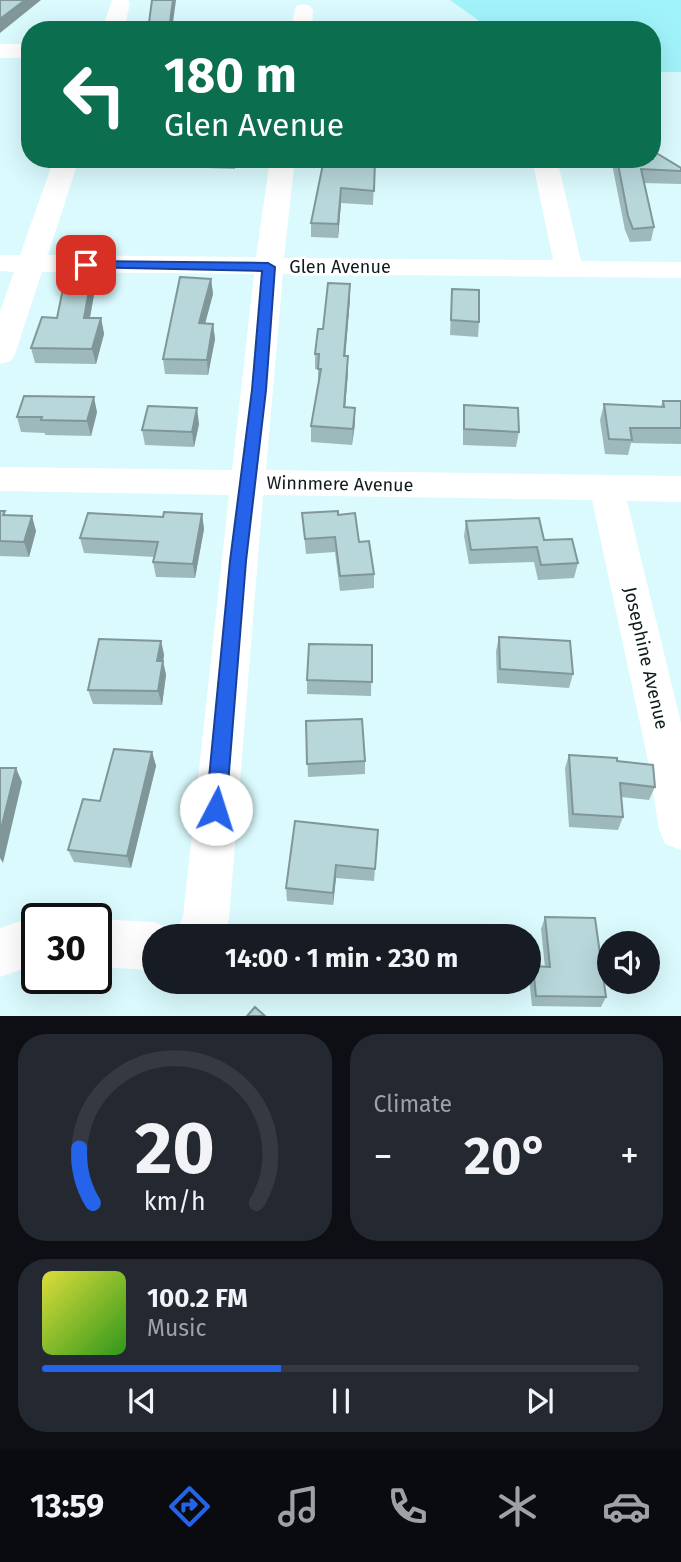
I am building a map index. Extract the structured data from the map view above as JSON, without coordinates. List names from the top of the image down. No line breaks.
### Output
{"streets":{"street":["Glen Avenue","Winnmere Avenue","Josephine Avenue"]},"crossings":[["Winnmere Avenue","Josephine Avenue"]],"page":{"turn":["180 m","Glen Avenue"],"limit":"30","trip":"14:00 · 1 min · 230 m","tile":"Climate","heat":["−","20°","+"],"song":["100.2 FM","Music"],"tabs":"13:59","gauge":["20","km/h"]}}
